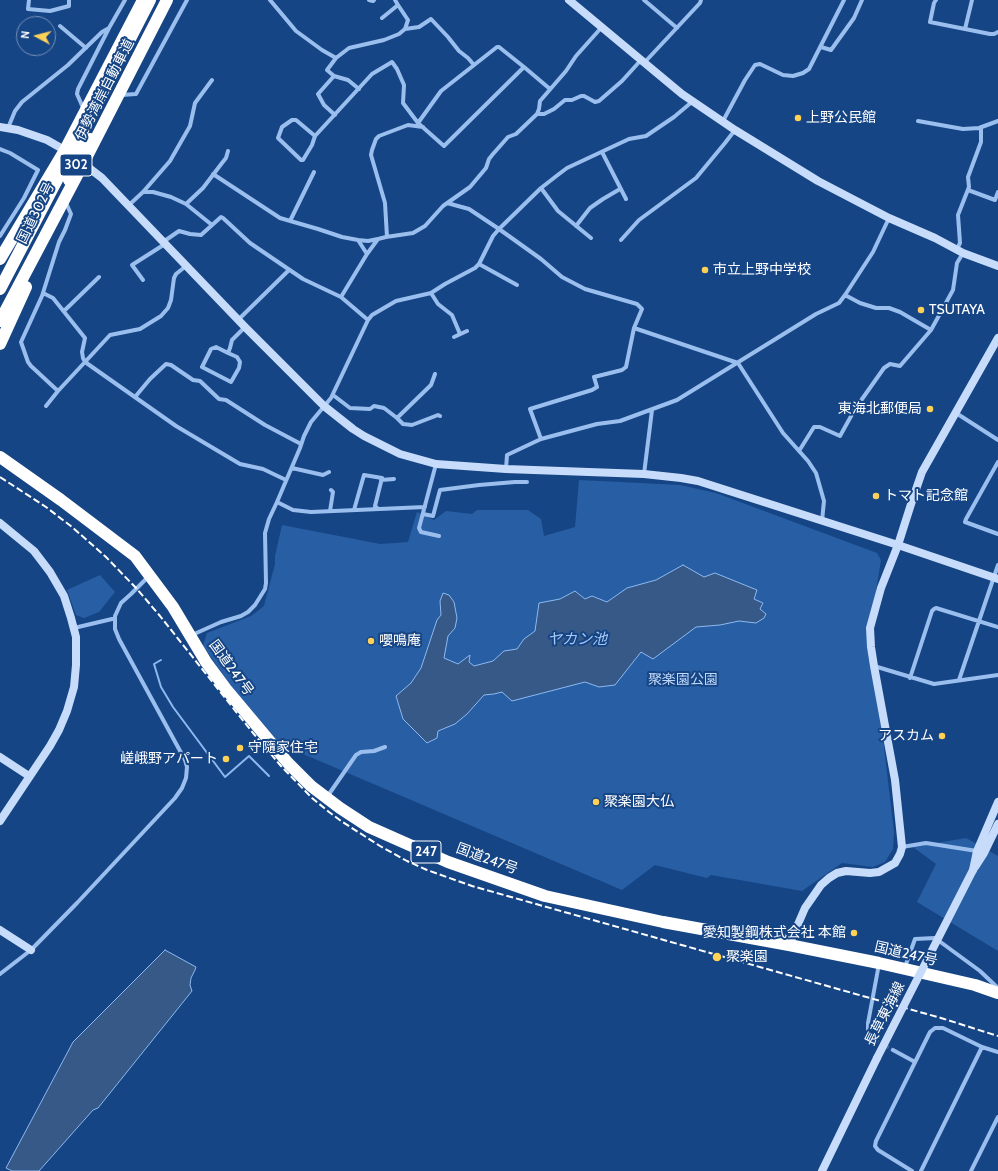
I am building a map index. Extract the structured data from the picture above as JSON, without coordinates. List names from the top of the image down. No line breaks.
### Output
{"streets":{"highway":["伊勢湾岸自動車道","302","国道302号","国道247号","247"],"street":["長草東海線"]},"crossings":[["伊勢湾岸自動車道","国道302号"]],"water":["ヤカン池"],"parks":["聚楽園公園"],"places":["上野公民館","市立上野中学校","TSUTAYA","東海北郵便局","トマト記念館","嚶鳴庵","アスカム","守隨家住宅","嵯峨野アパート","聚楽園大仏","愛知製鋼株式会社 本館","聚楽園"],"north":"left"}
